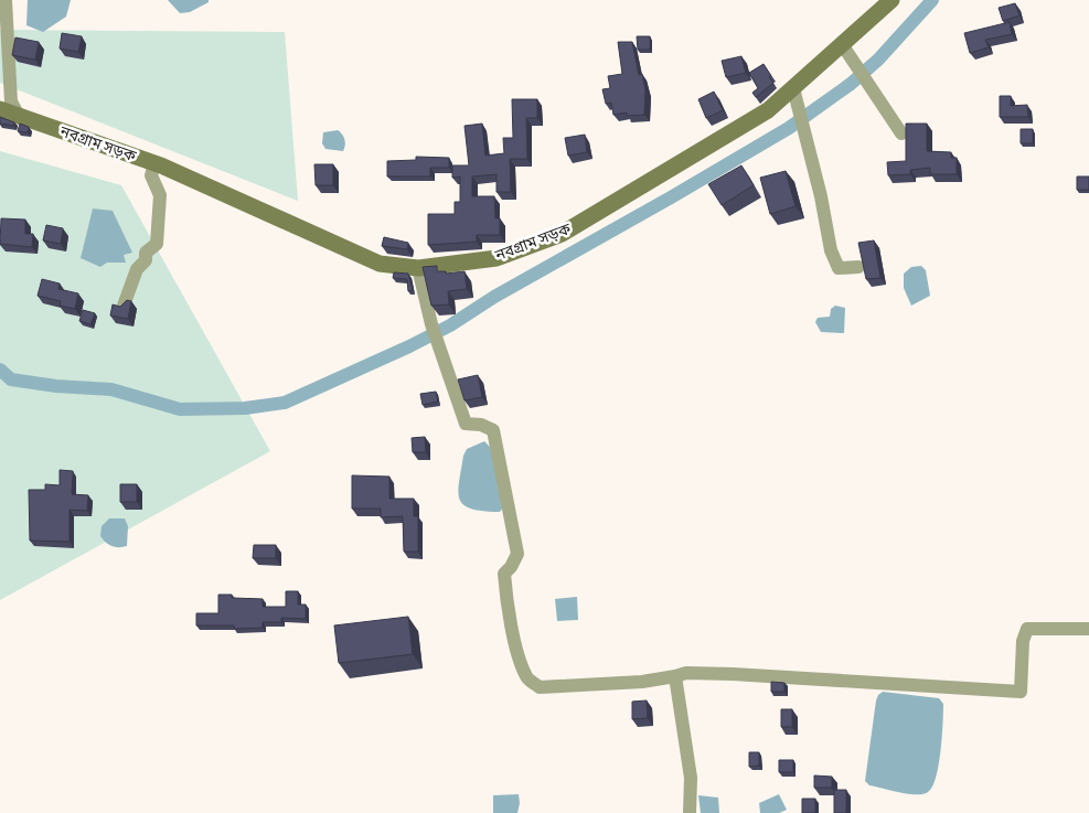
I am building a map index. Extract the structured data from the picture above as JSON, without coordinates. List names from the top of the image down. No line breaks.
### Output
{"streets":{"main road":["নবগ্রাম সড়ক"]}}
